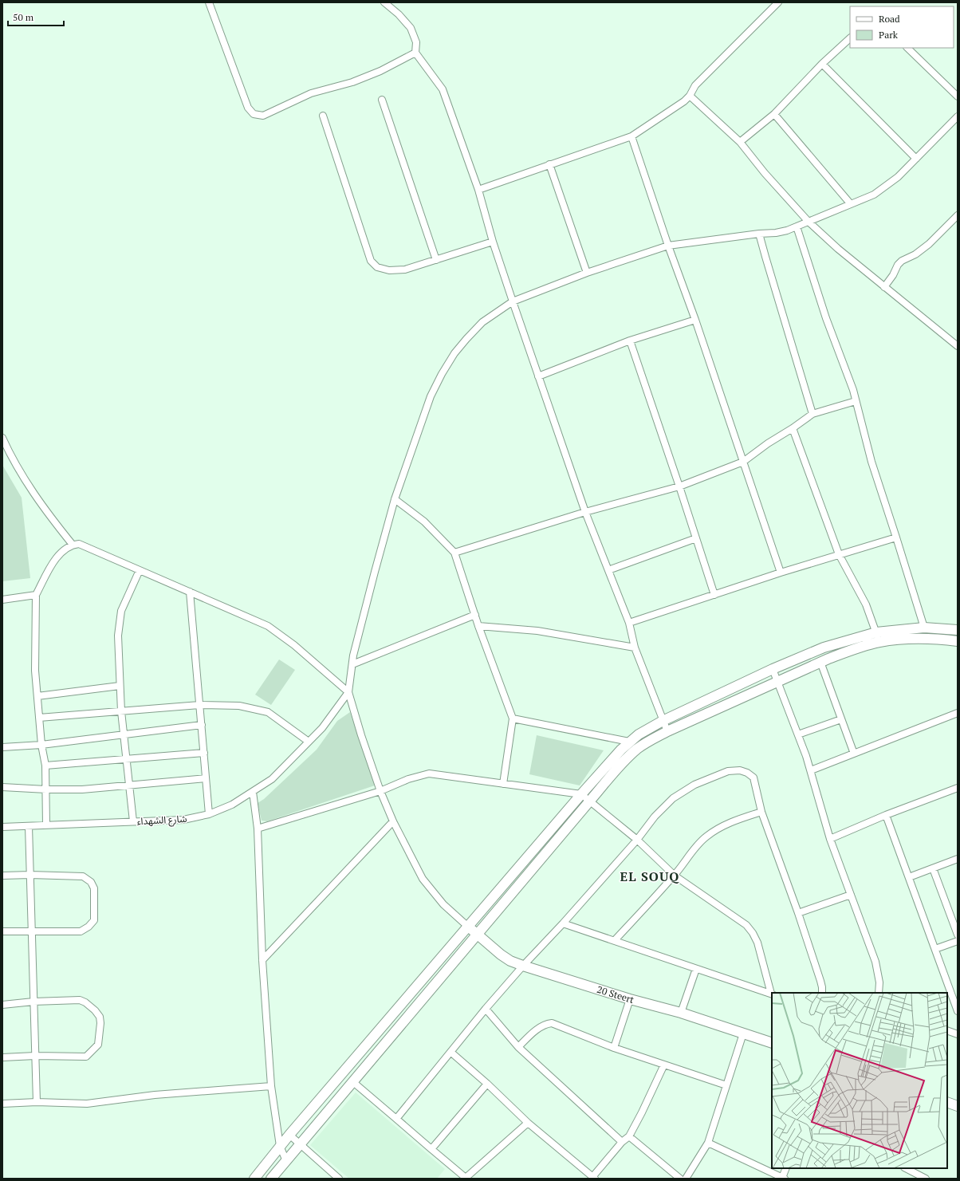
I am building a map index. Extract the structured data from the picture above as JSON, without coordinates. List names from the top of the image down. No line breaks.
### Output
{"streets":{"street":["شارع الشهداء","20 Steert"]},"districts":["EL SOUQ"],"legend":["Road","Park"],"scale_bar":"50 m"}
